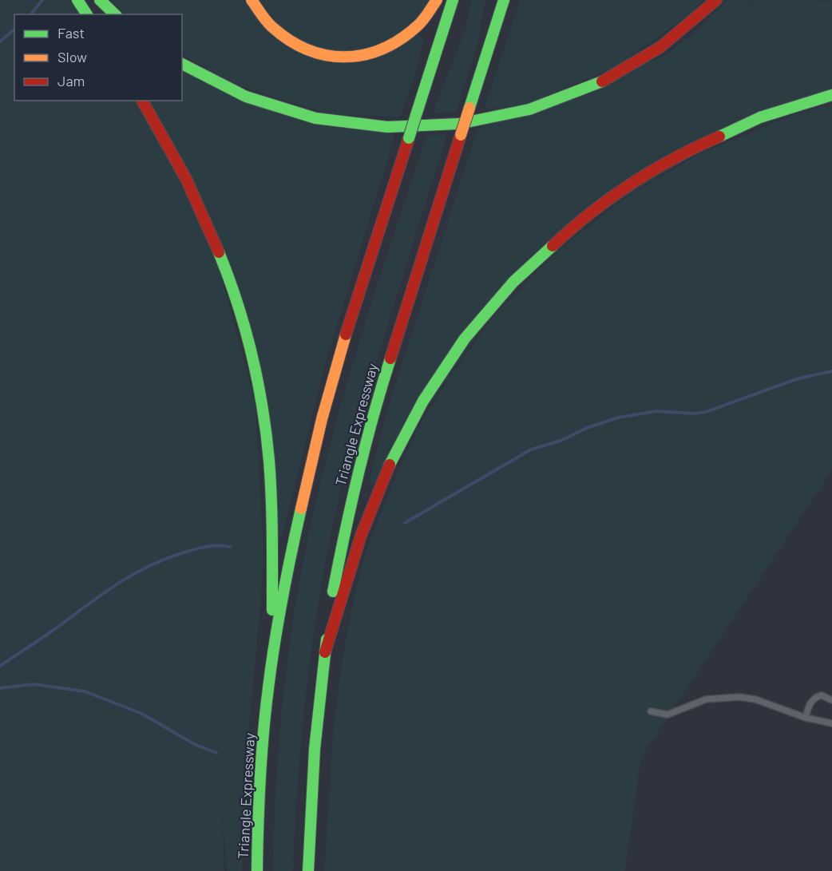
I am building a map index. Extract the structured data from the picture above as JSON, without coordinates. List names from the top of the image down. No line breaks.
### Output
{"streets":{"highway":["Triangle Expressway"]},"legend":["Fast","Slow","Jam"]}
